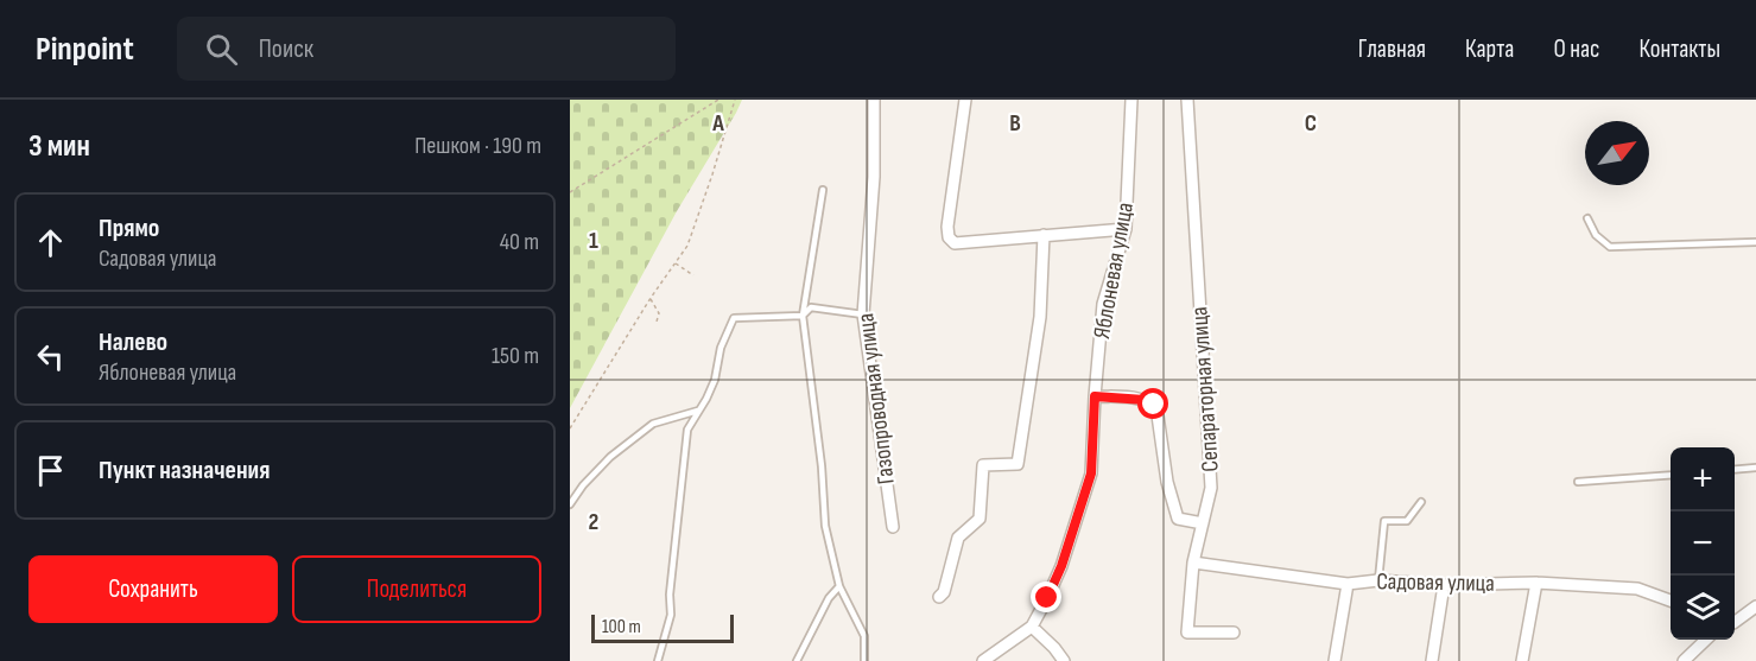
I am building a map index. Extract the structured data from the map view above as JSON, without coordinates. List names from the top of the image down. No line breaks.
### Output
{"streets":{"street":["Яблоневая улица","Сепараторная улица","Газопроводная улица","Садовая улица"]},"crossings":[["Сепараторная улица","Садовая улица"]],"scale_bar":"100 m","north":"top right","page":{"header":"Pinpoint","search":"Поиск","nav":["Главная","Карта","О нас","Контакты"],"heading":["3 мин","Пешком · 190 m"],"list":[["Прямо","Садовая улица","40 m"],["Налево","Яблоневая улица","150 m"],"Пункт назначения"],"map_buttons":["+","−"],"buttons":["Сохранить","Поделиться"],"scale":"100 m"},"grid":{"columns":["A","B","C"],"rows":["1","2"]}}
